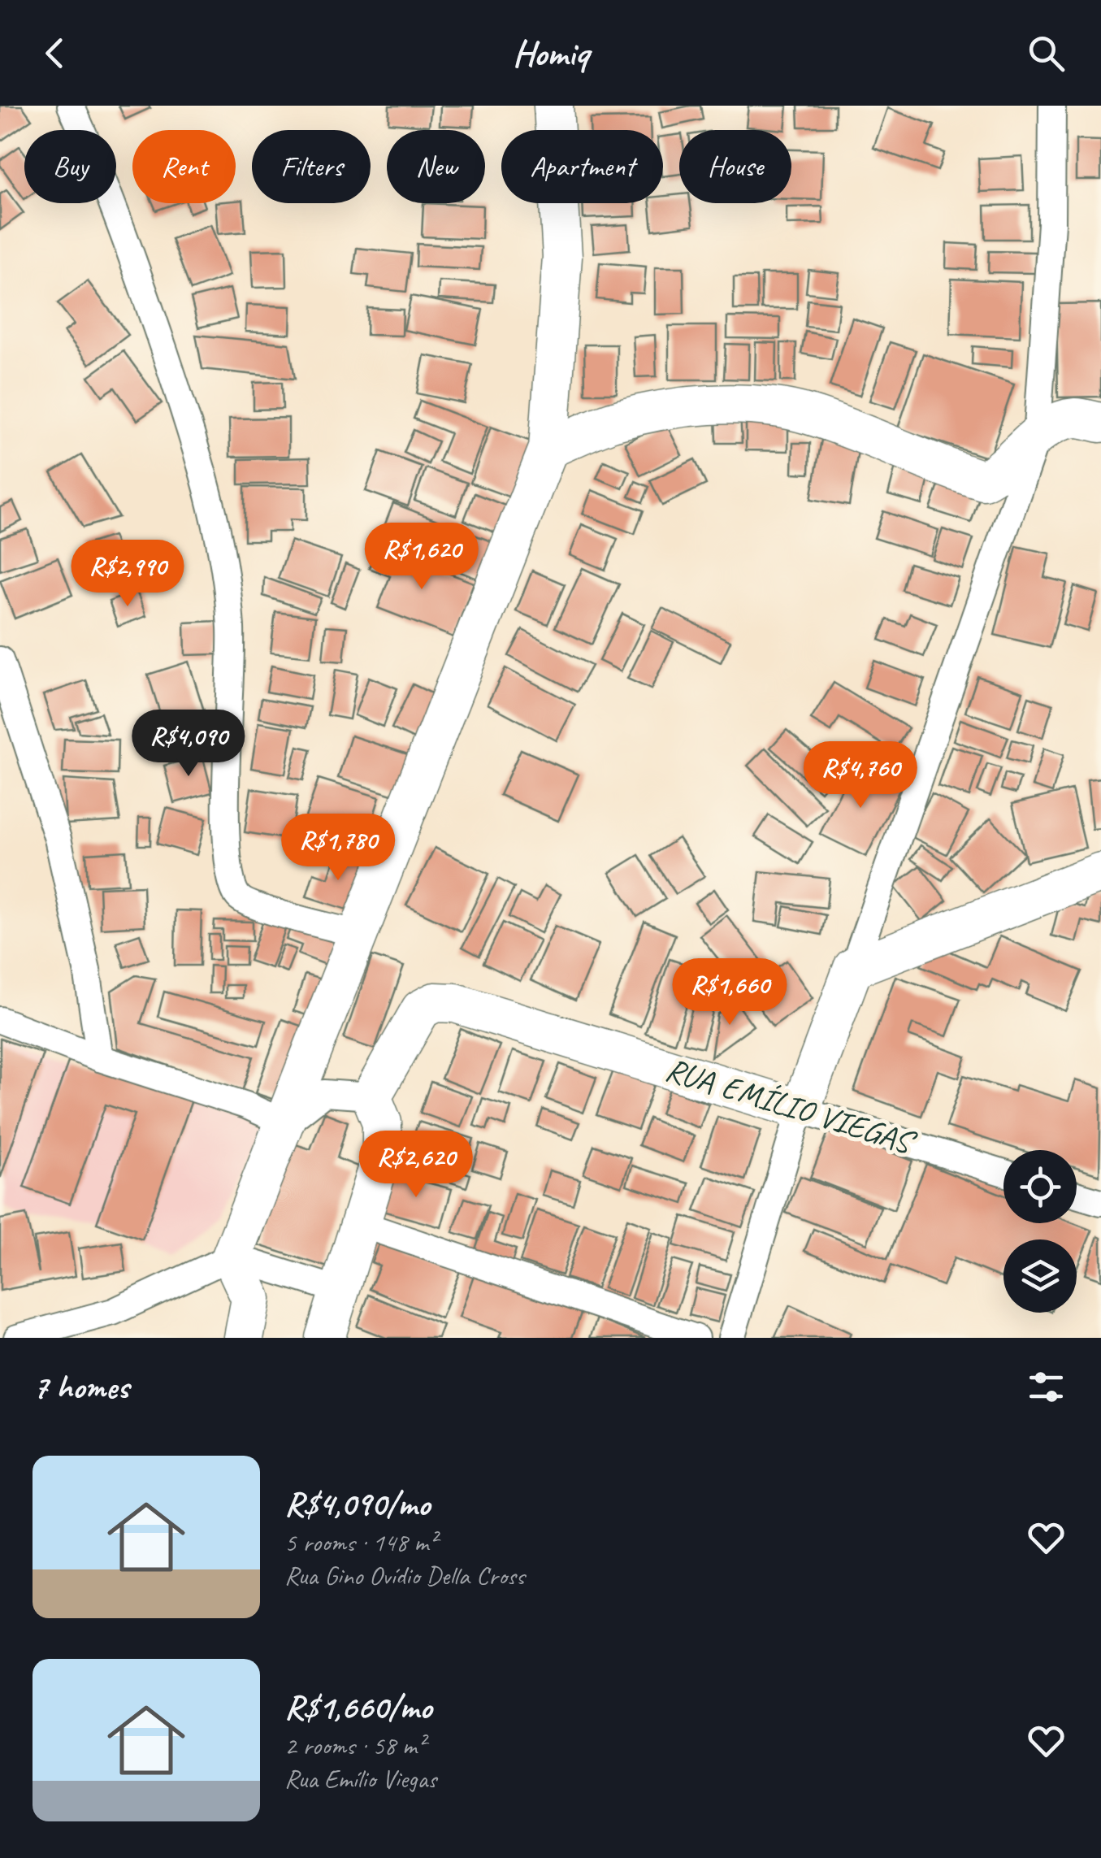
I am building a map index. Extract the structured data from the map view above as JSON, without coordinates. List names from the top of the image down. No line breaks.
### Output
{"streets":{"street":["RUA EMÍLIO VIEGAS"]},"page":{"header":"Homiq","chip":["Buy","Rent","Filters","New","Apartment","House"],"price":["R$1,620","R$2,990","R$4,090","R$4,760","R$1,780","R$1,660","R$2,620"],"heading":"7 homes","list":[{"name":"R$4,090/mo","note":"5 rooms · 148 m² · Rua Gino Ovídio Della Cross"},{"name":"R$1,660/mo","note":"2 rooms · 58 m² · Rua Emílio Viegas"}]}}
